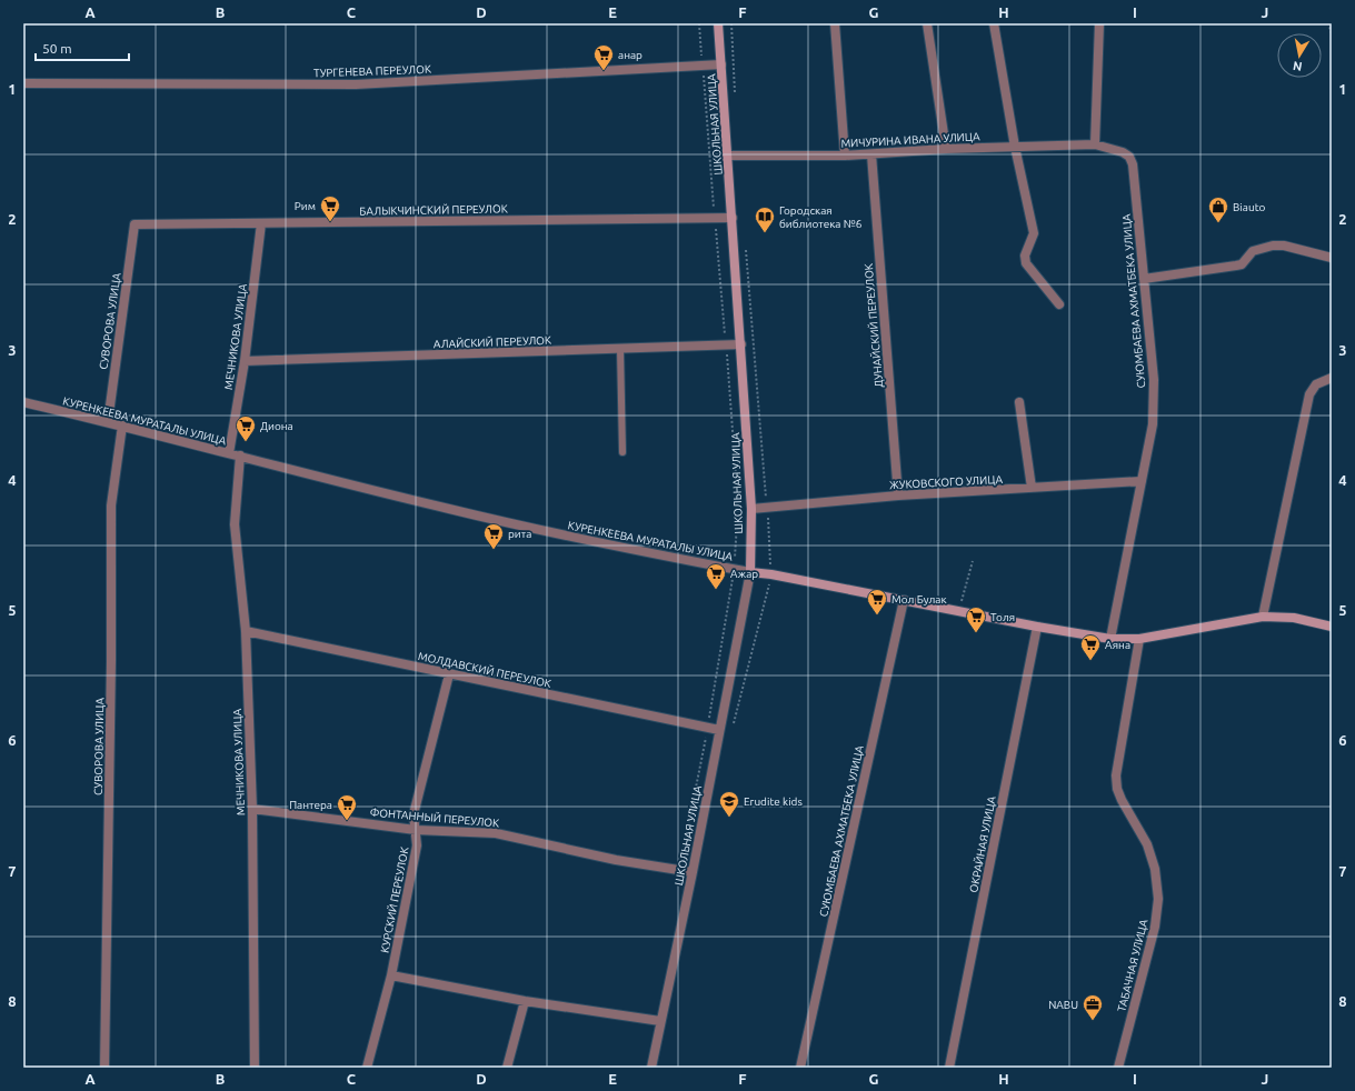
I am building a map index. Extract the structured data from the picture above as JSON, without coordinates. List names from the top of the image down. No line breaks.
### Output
{"streets":{"street":["ТУРГЕНЕВА ПЕРЕУЛОК","ШКОЛЬНАЯ УЛИЦА","МИЧУРИНА ИВАНА УЛИЦА","БАЛЫКЧИНСКИЙ ПЕРЕУЛОК","СУЮМБАЕВА АХМАТБЕКА УЛИЦА","СУВОРОВА УЛИЦА","ДУНАЙСКИЙ ПЕРЕУЛОК","МЕЧНИКОВА УЛИЦА","АЛАЙСКИЙ ПЕРЕУЛОК","КУРЕНКЕЕВА МУРАТАЛЫ УЛИЦА","ЖУКОВСКОГО УЛИЦА","МОЛДАВСКИЙ ПЕРЕУЛОК","ФОНТАННЫЙ ПЕРЕУЛОК","ОКРАЙНАЯ УЛИЦА","КУРСКИЙ ПЕРЕУЛОК","ТАБАЧНАЯ УЛИЦА"]},"crossings":[["ТУРГЕНЕВА ПЕРЕУЛОК","ШКОЛЬНАЯ УЛИЦА"],["ШКОЛЬНАЯ УЛИЦА","МИЧУРИНА ИВАНА УЛИЦА"],["ШКОЛЬНАЯ УЛИЦА","БАЛЫКЧИНСКИЙ ПЕРЕУЛОК"],["ШКОЛЬНАЯ УЛИЦА","АЛАЙСКИЙ ПЕРЕУЛОК"],["ШКОЛЬНАЯ УЛИЦА","КУРЕНКЕЕВА МУРАТАЛЫ УЛИЦА"],["ШКОЛЬНАЯ УЛИЦА","ЖУКОВСКОГО УЛИЦА"],["ШКОЛЬНАЯ УЛИЦА","МОЛДАВСКИЙ ПЕРЕУЛОК"],["ШКОЛЬНАЯ УЛИЦА","ФОНТАННЫЙ ПЕРЕУЛОК"],["МИЧУРИНА ИВАНА УЛИЦА","СУЮМБАЕВА АХМАТБЕКА УЛИЦА"],["МИЧУРИНА ИВАНА УЛИЦА","ДУНАЙСКИЙ ПЕРЕУЛОК"],["БАЛЫКЧИНСКИЙ ПЕРЕУЛОК","СУВОРОВА УЛИЦА"],["БАЛЫКЧИНСКИЙ ПЕРЕУЛОК","МЕЧНИКОВА УЛИЦА"],["СУЮМБАЕВА АХМАТБЕКА УЛИЦА","КУРЕНКЕЕВА МУРАТАЛЫ УЛИЦА"],["СУЮМБАЕВА АХМАТБЕКА УЛИЦА","ЖУКОВСКОГО УЛИЦА"],["СУВОРОВА УЛИЦА","КУРЕНКЕЕВА МУРАТАЛЫ УЛИЦА"],["ДУНАЙСКИЙ ПЕРЕУЛОК","ЖУКОВСКОГО УЛИЦА"],["МЕЧНИКОВА УЛИЦА","АЛАЙСКИЙ ПЕРЕУЛОК"],["МЕЧНИКОВА УЛИЦА","КУРЕНКЕЕВА МУРАТАЛЫ УЛИЦА"],["МЕЧНИКОВА УЛИЦА","МОЛДАВСКИЙ ПЕРЕУЛОК"],["МЕЧНИКОВА УЛИЦА","ФОНТАННЫЙ ПЕРЕУЛОК"],["КУРЕНКЕЕВА МУРАТАЛЫ УЛИЦА","ОКРАЙНАЯ УЛИЦА"],["КУРЕНКЕЕВА МУРАТАЛЫ УЛИЦА","ТАБАЧНАЯ УЛИЦА"],["МОЛДАВСКИЙ ПЕРЕУЛОК","КУРСКИЙ ПЕРЕУЛОК"],["ФОНТАННЫЙ ПЕРЕУЛОК","КУРСКИЙ ПЕРЕУЛОК"]],"places":{"supermarket":["анар","Рим","Диона","рита","Ажар","Мол Булак","Толя","Аяна","Пантера"],"shop":["Biauto"],"library":["Городская библиотека №6"],"school or university":["Erudite kids"],"office":["NABU"]},"scale_bar":"50 m","north":"bottom","grid":{"columns":["A","B","C","D","E","F","G","H","I","J"],"rows":["1","2","3","4","5","6","7","8"]}}
